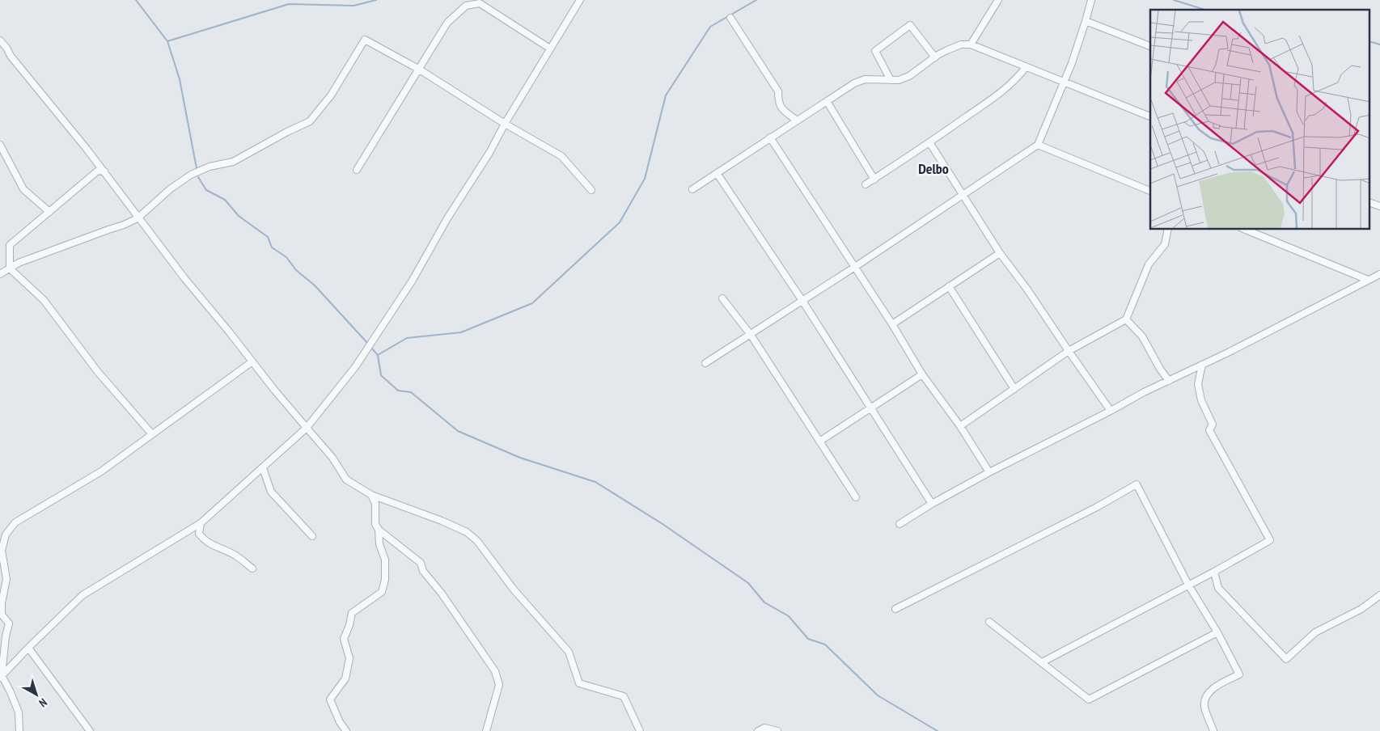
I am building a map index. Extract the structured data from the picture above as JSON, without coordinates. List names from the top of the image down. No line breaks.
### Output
{"districts":["Delbo"],"north":"bottom right"}
